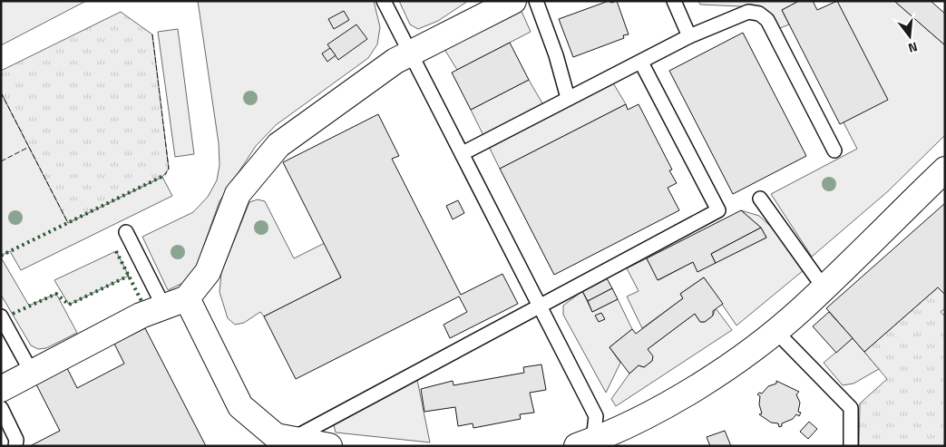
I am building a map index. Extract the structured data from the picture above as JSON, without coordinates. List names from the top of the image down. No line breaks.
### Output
{"north":"bottom"}
